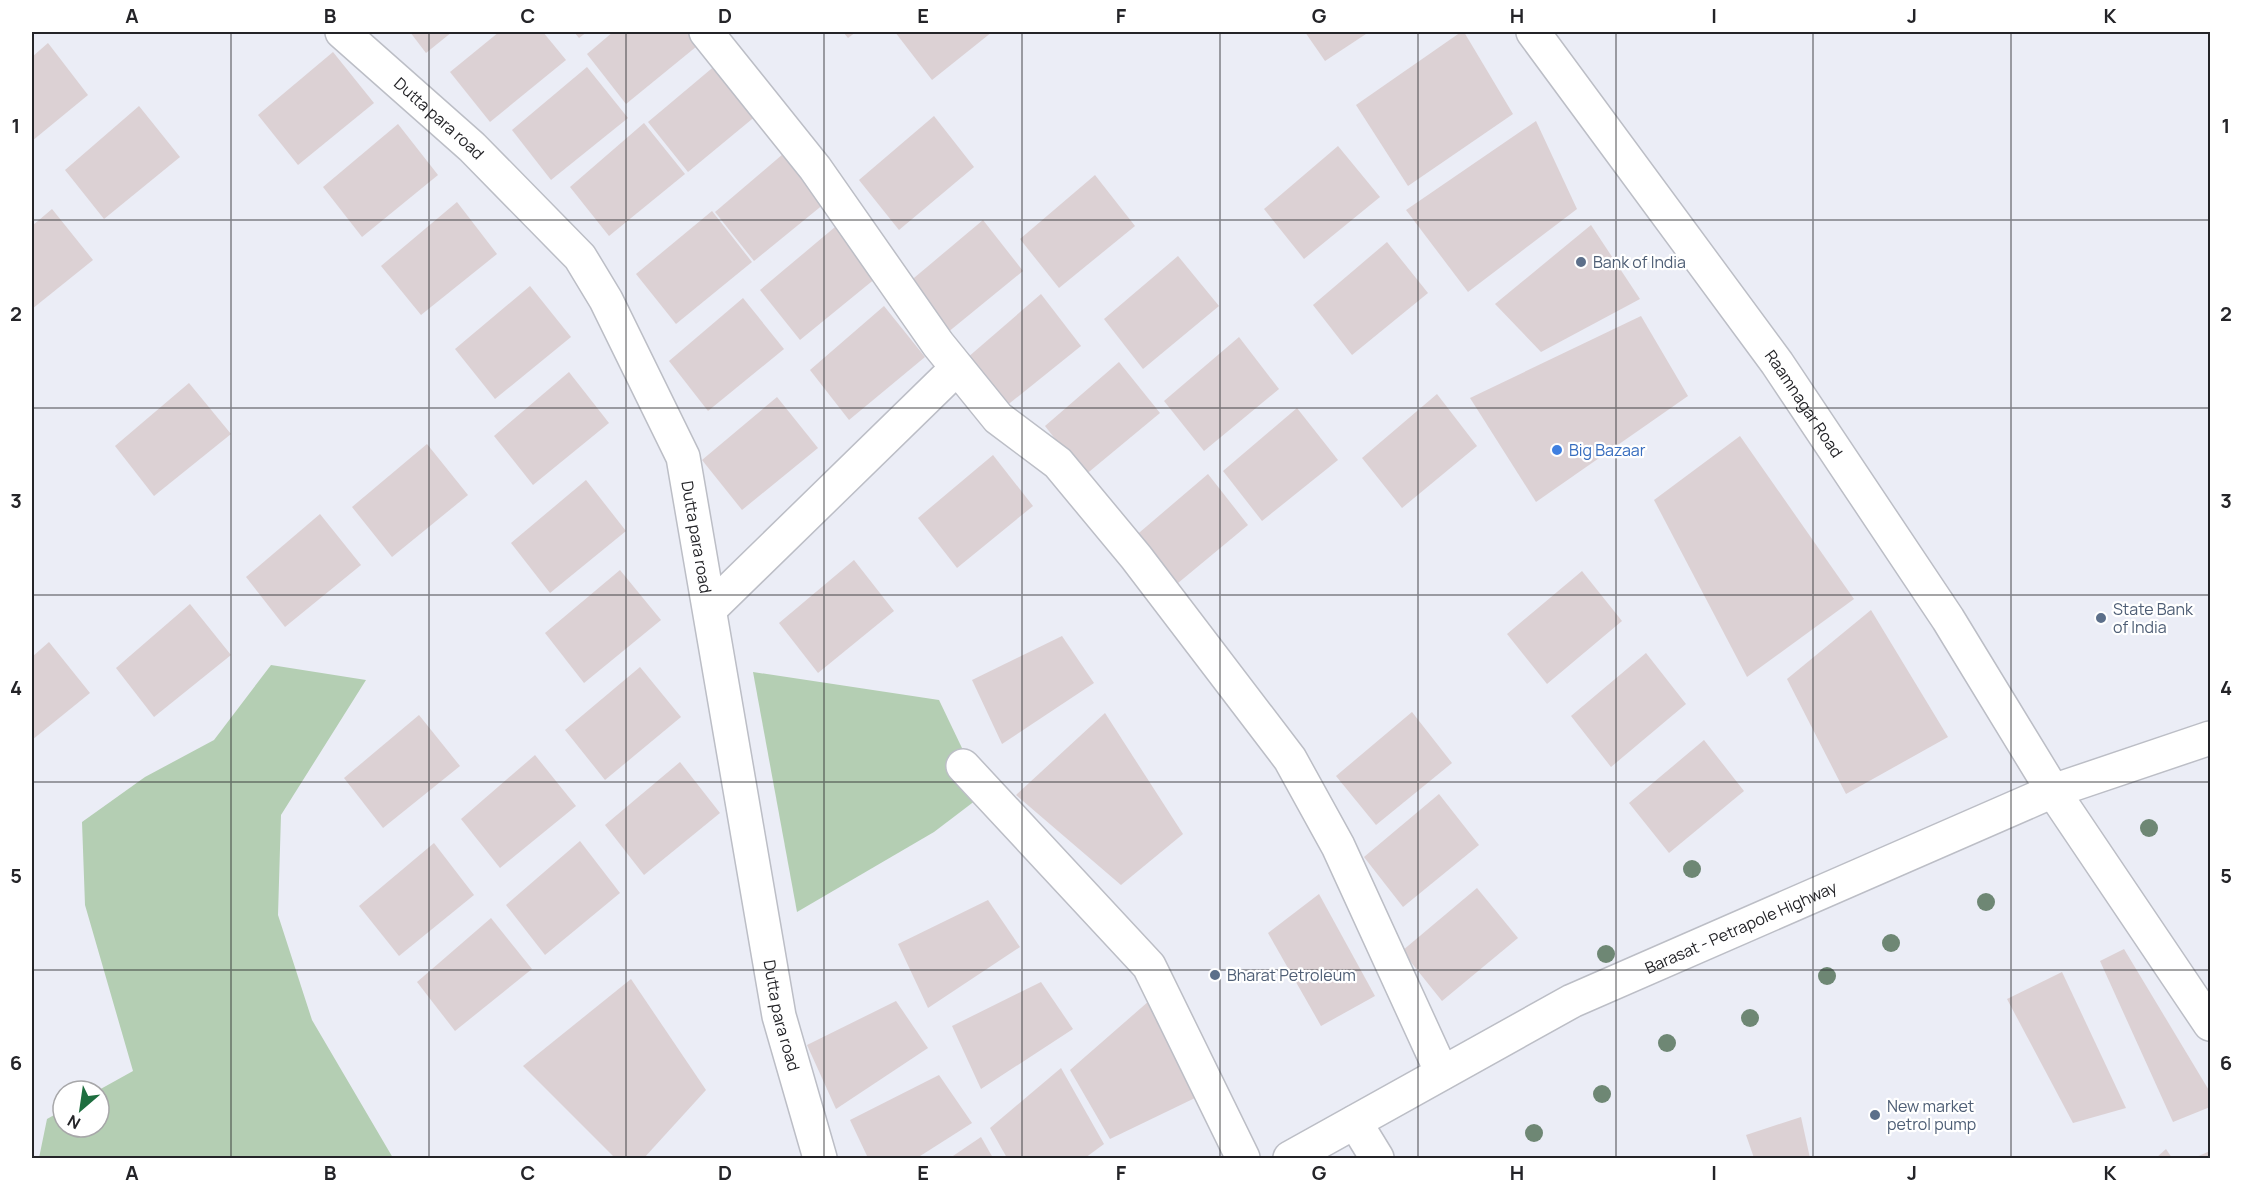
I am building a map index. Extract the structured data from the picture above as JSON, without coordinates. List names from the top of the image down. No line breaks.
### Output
{"streets":{"main road":["Dutta para road","Raamnagar Road","Barasat - Petrapole Highway"]},"crossings":[["Raamnagar Road","Barasat - Petrapole Highway"]],"places":["Bank of India","Big Bazaar","State Bank of India","Bharat Petroleum","New market petrol pump"],"north":"bottom left","grid":{"columns":["A","B","C","D","E","F","G","H","I","J","K"],"rows":["1","2","3","4","5","6"]}}
